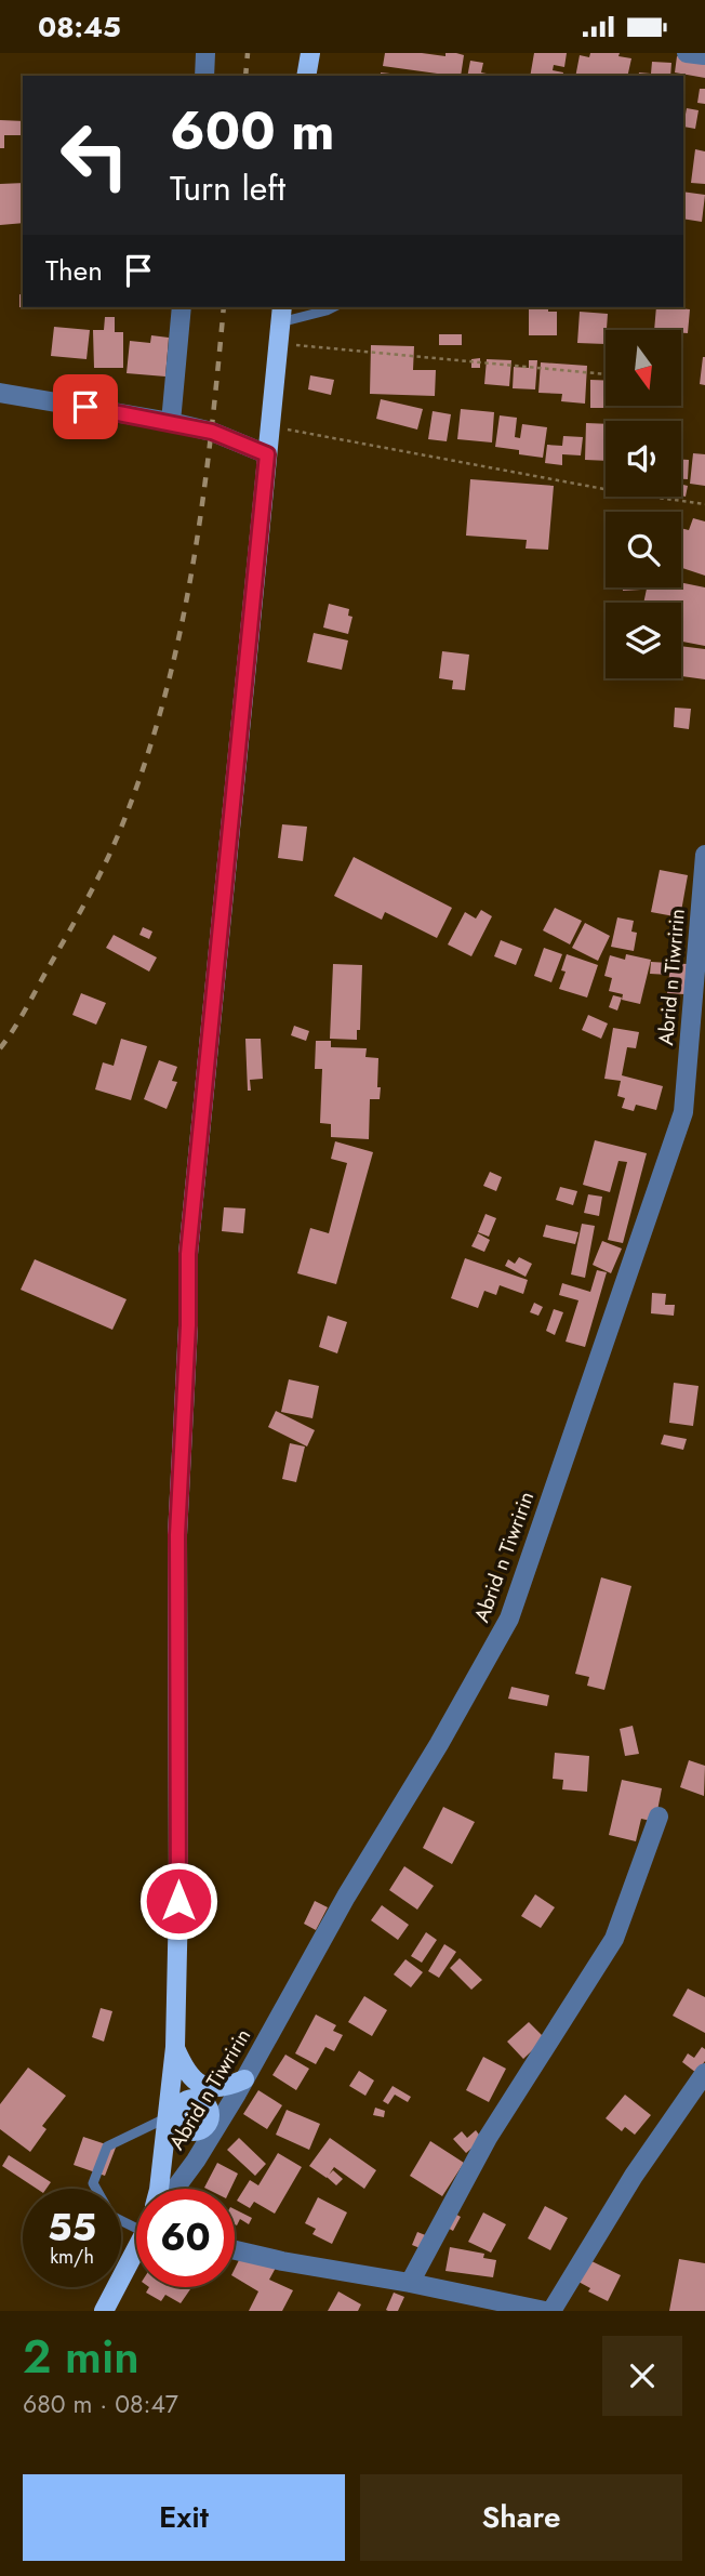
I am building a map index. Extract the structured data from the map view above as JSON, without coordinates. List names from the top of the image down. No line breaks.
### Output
{"streets":{"street":["Abrid n Tiwririn"]},"north":"bottom","page":{"status":"08:45","turn":["600 m","Turn left"],"then":"Then","speed":"55 km/h","limit":"60","heading":["2 min","680 m · 08:47"],"buttons":["Exit","Share"]}}
